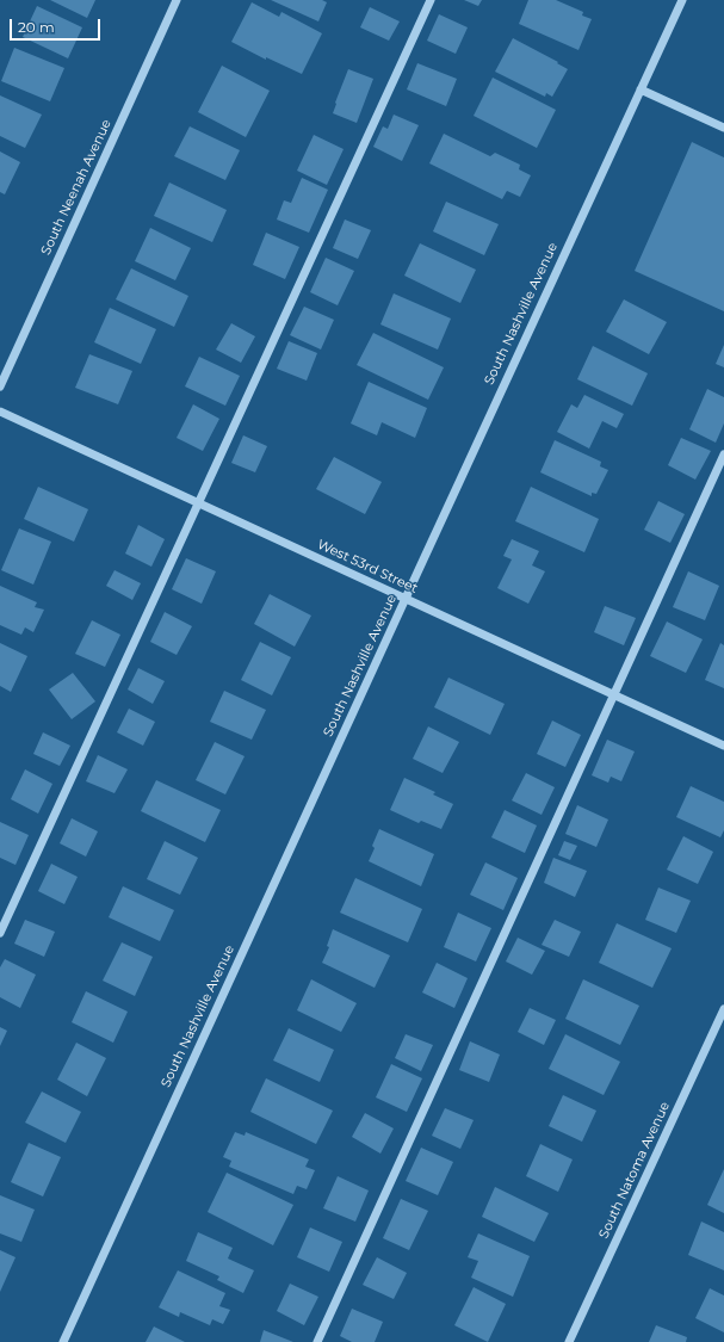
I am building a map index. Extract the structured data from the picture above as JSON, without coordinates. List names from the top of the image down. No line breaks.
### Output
{"streets":{"street":["South Neenah Avenue","South Nashville Avenue","West 53rd Street","South Natoma Avenue"]},"crossings":[["South Nashville Avenue","West 53rd Street"]],"scale_bar":"20 m"}
